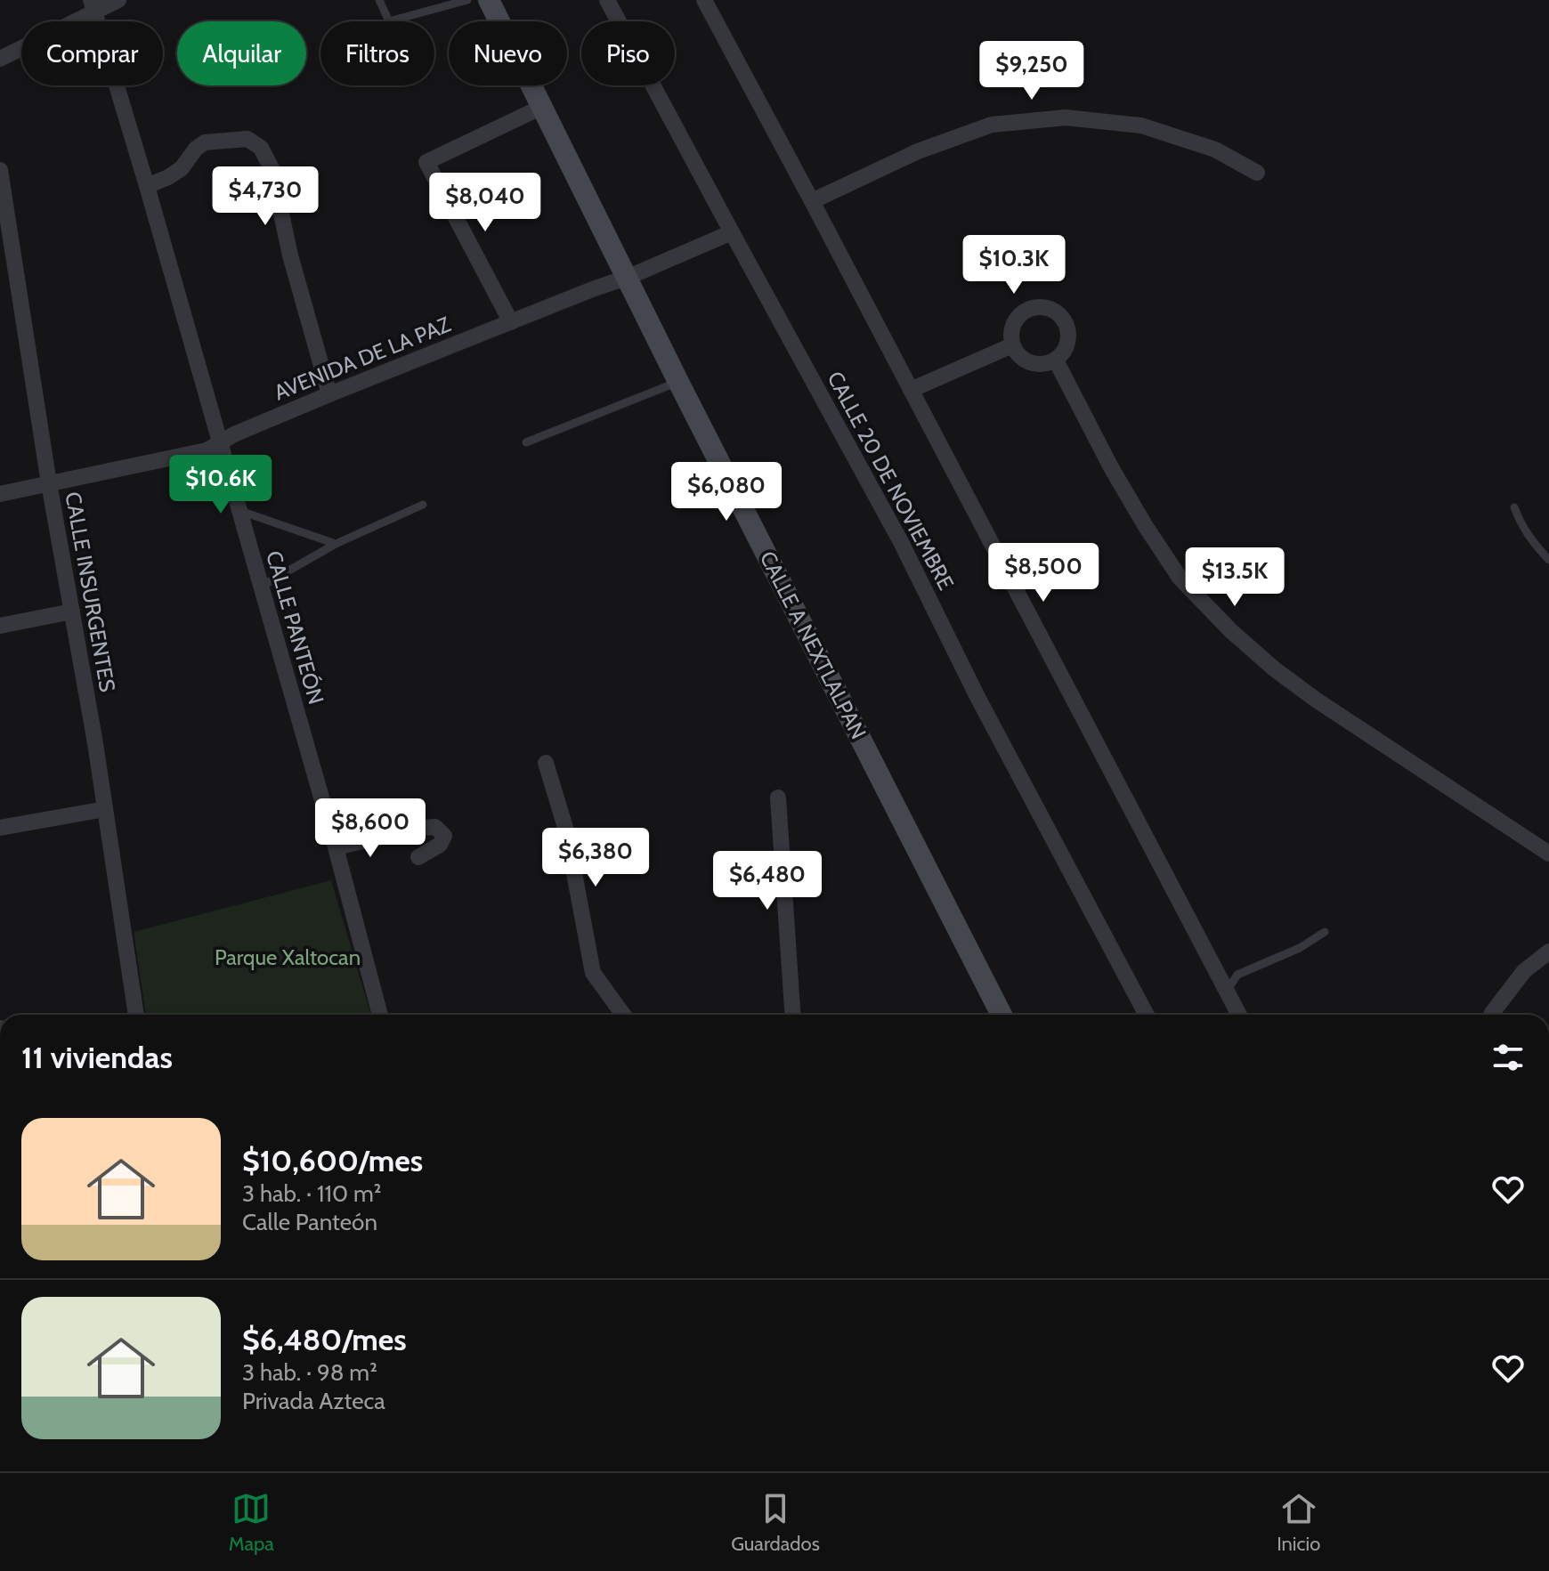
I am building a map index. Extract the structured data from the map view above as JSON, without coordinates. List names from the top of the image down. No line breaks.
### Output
{"streets":{"main road":["CALLE A NEXTLALPAN"],"street":["AVENIDA DE LA PAZ","CALLE 20 DE NOVIEMBRE","CALLE INSURGENTES","CALLE PANTEÓN"]},"crossings":[["AVENIDA DE LA PAZ","CALLE 20 DE NOVIEMBRE"],["AVENIDA DE LA PAZ","CALLE INSURGENTES"],["AVENIDA DE LA PAZ","CALLE PANTEÓN"],["AVENIDA DE LA PAZ","CALLE A NEXTLALPAN"]],"parks":["Parque Xaltocan"],"page":{"chip":["Comprar","Alquilar","Filtros","Nuevo","Piso"],"price":["$9,250","$4,730","$8,040","$10.3K","$10.6K","$6,080","$8,500","$13.5K","$8,600","$6,380","$6,480"],"heading":"11 viviendas","list":[{"name":"$10,600/mes","note":"3 hab. · 110 m² · Calle Panteón"},{"name":"$6,480/mes","note":"3 hab. · 98 m² · Privada Azteca"}],"tabs":["Mapa","Guardados","Inicio"]}}
